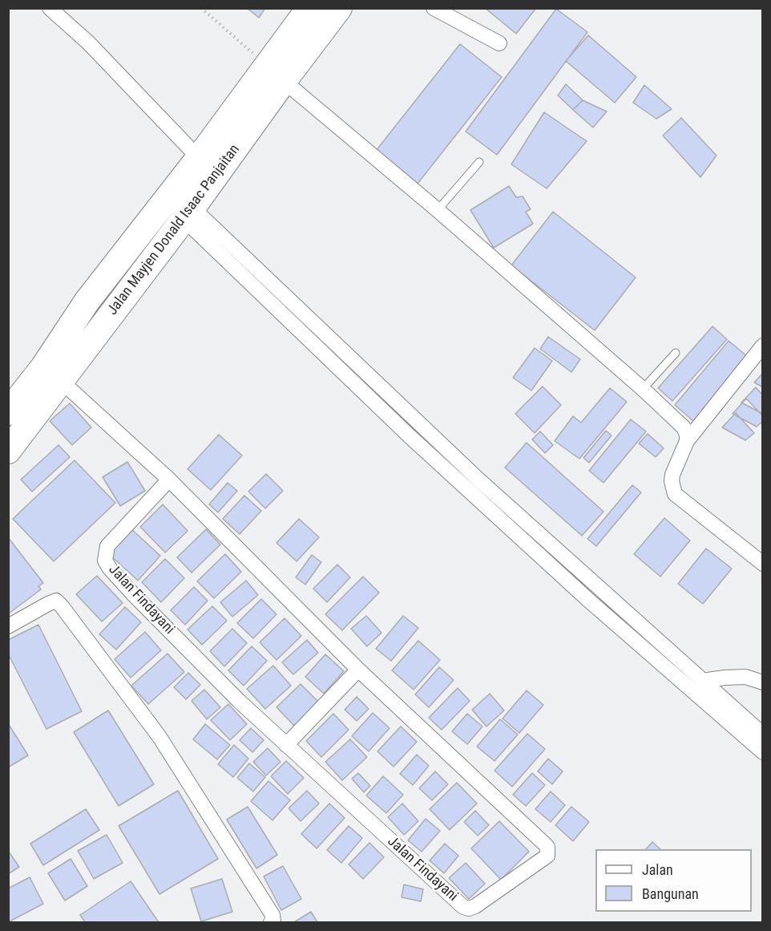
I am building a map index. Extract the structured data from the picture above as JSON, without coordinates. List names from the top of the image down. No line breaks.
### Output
{"streets":{"highway":["Jalan Mayjen Donald Isaac Panjaitan"],"street":["Jalan Findayani"]},"crossings":[["Jalan Mayjen Donald Isaac Panjaitan","Jalan Findayani"]],"legend":["Jalan","Bangunan"]}
